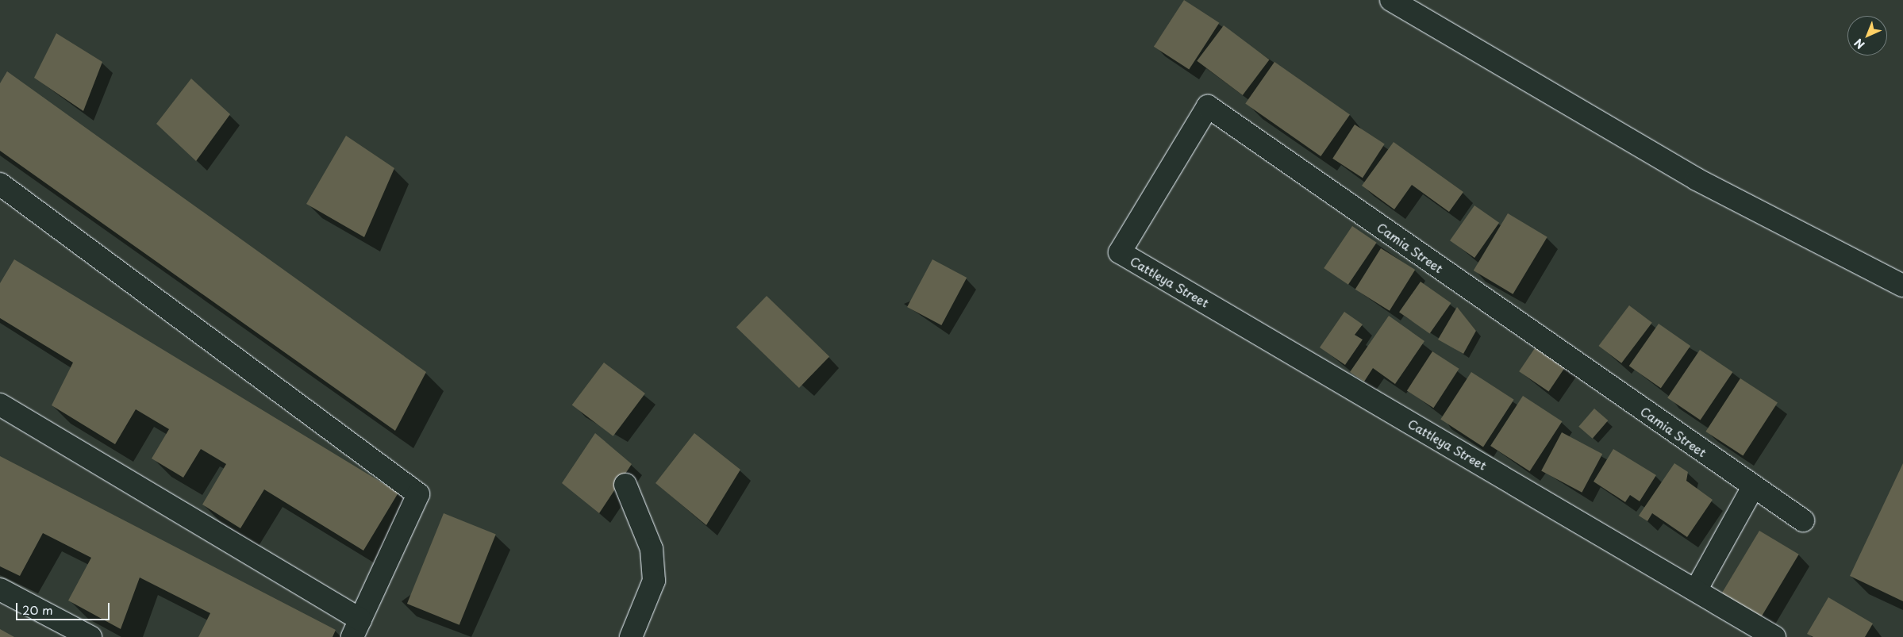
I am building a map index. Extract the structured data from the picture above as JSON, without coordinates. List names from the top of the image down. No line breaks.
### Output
{"streets":{"street":["Camia Street","Cattleya Street"]},"crossings":[["Camia Street","Cattleya Street"]],"scale_bar":"20 m","north":"bottom left"}
